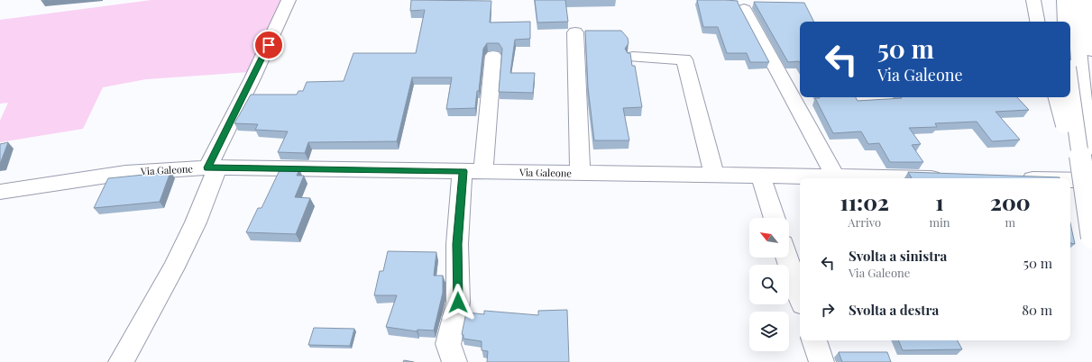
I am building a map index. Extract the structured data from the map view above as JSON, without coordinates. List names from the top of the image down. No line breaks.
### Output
{"streets":{"main road":["Via Galeone"]},"north":"top left","page":{"turn":["50 m","Via Galeone"],"eta":["11:02","Arrivo","1","min","200","m"],"list":[{"name":"Svolta a sinistra","note":"Via Galeone","value":"50 m"},{"name":"Svolta a destra","value":"80 m"}]}}
